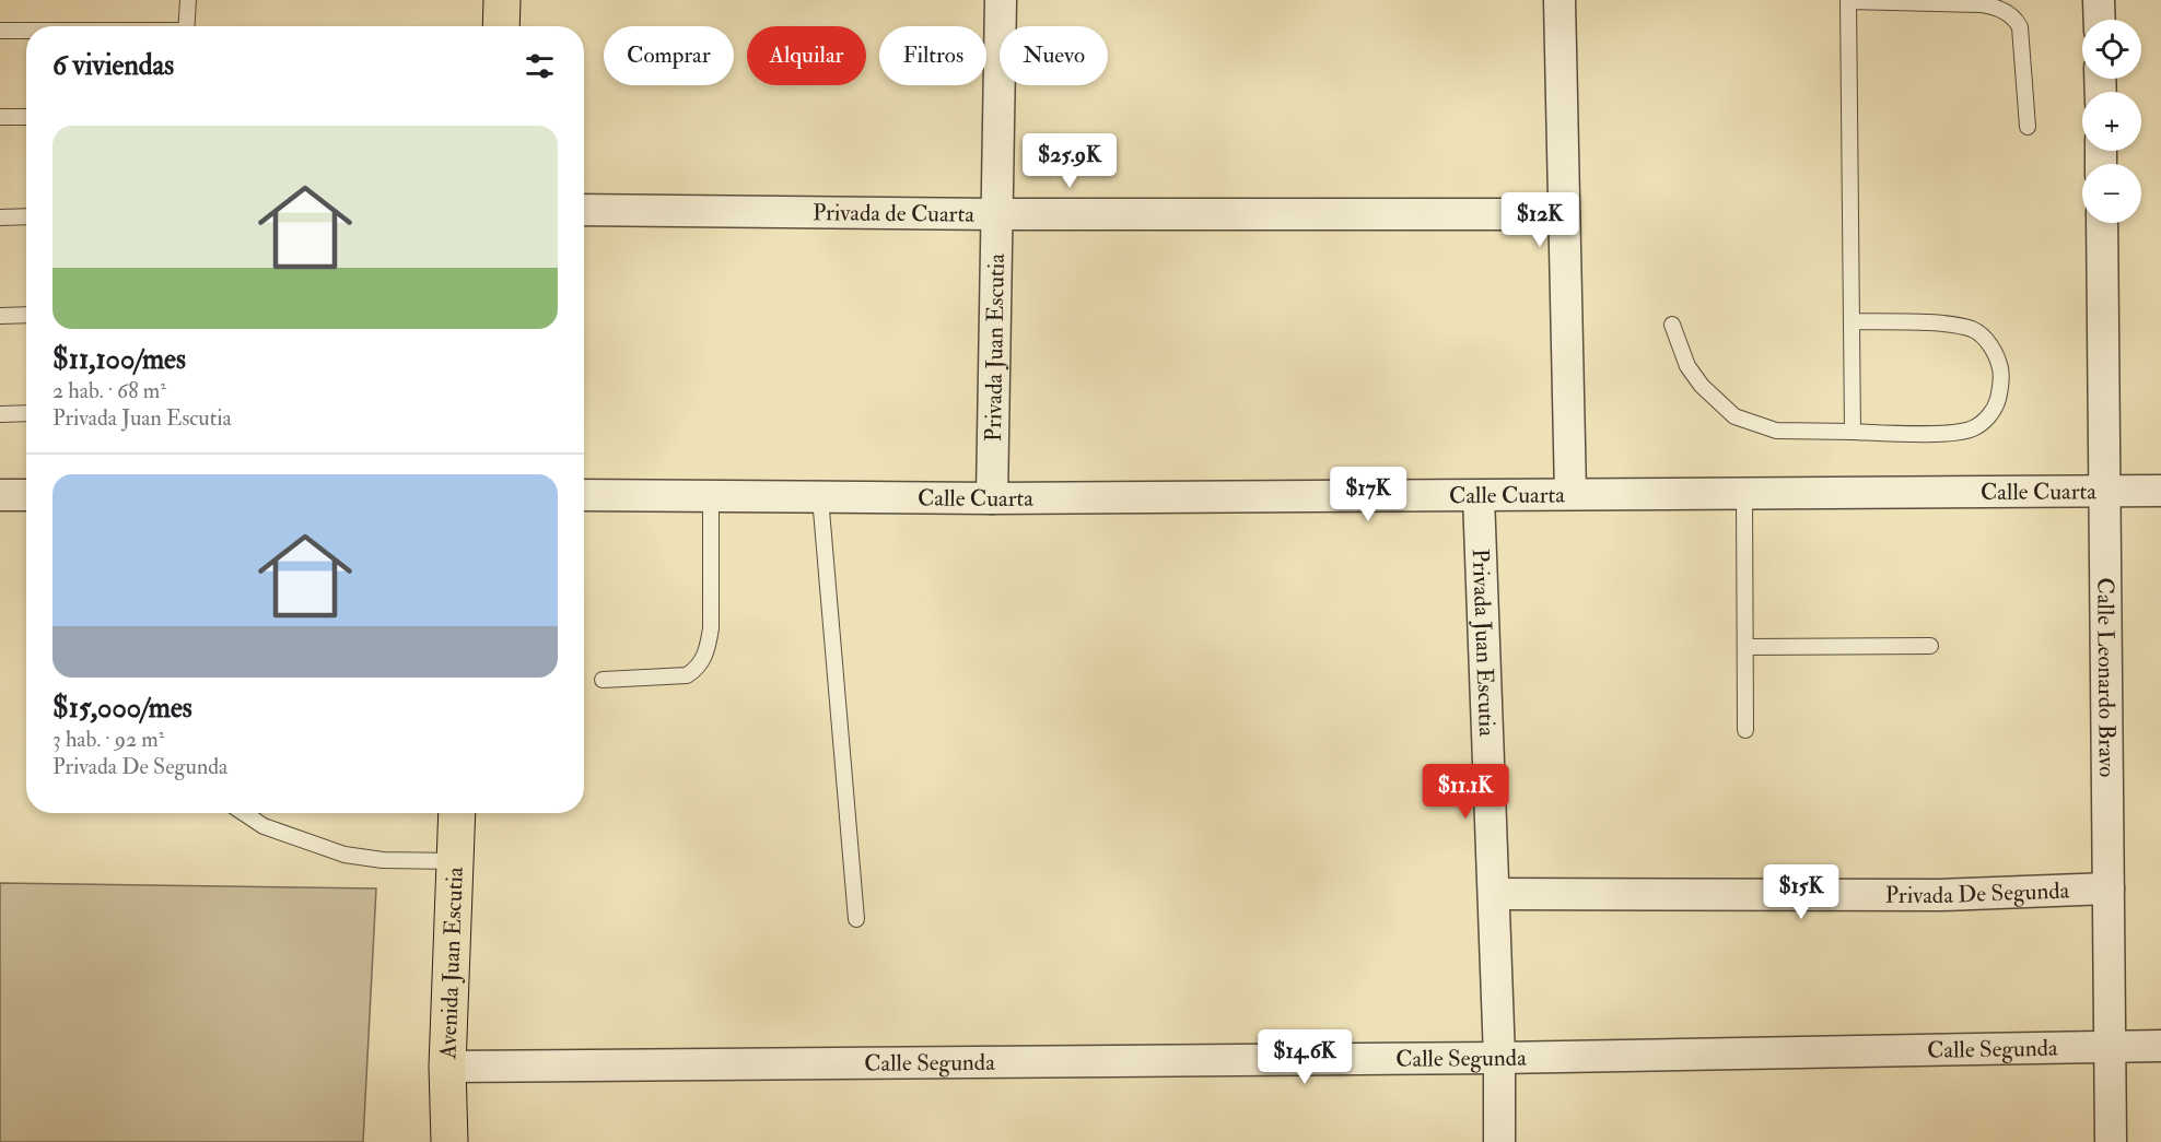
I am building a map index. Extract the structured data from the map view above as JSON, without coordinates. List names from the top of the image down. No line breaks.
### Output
{"streets":{"main road":["Avenida Juan Escutia"],"street":["Privada de Cuarta","Privada Juan Escutia","Calle Cuarta","Calle Leonardo Bravo","Privada De Segunda","Calle Segunda"]},"crossings":[["Privada de Cuarta","Privada Juan Escutia"],["Privada Juan Escutia","Calle Cuarta"],["Privada Juan Escutia","Privada De Segunda"],["Privada Juan Escutia","Calle Segunda"],["Calle Cuarta","Calle Leonardo Bravo"],["Calle Leonardo Bravo","Privada De Segunda"],["Calle Leonardo Bravo","Calle Segunda"],["Avenida Juan Escutia","Calle Segunda"]],"page":{"map_buttons":["+","−"],"chip":["Comprar","Alquilar","Filtros","Nuevo"],"heading":"6 viviendas","list":[{"name":"$11,100/mes","note":"2 hab. · 68 m² · Privada Juan Escutia"},{"name":"$15,000/mes","note":"3 hab. · 92 m² · Privada De Segunda"}],"price":["$25.9K","$12K","$17K","$11.1K","$15K","$14.6K"]}}
